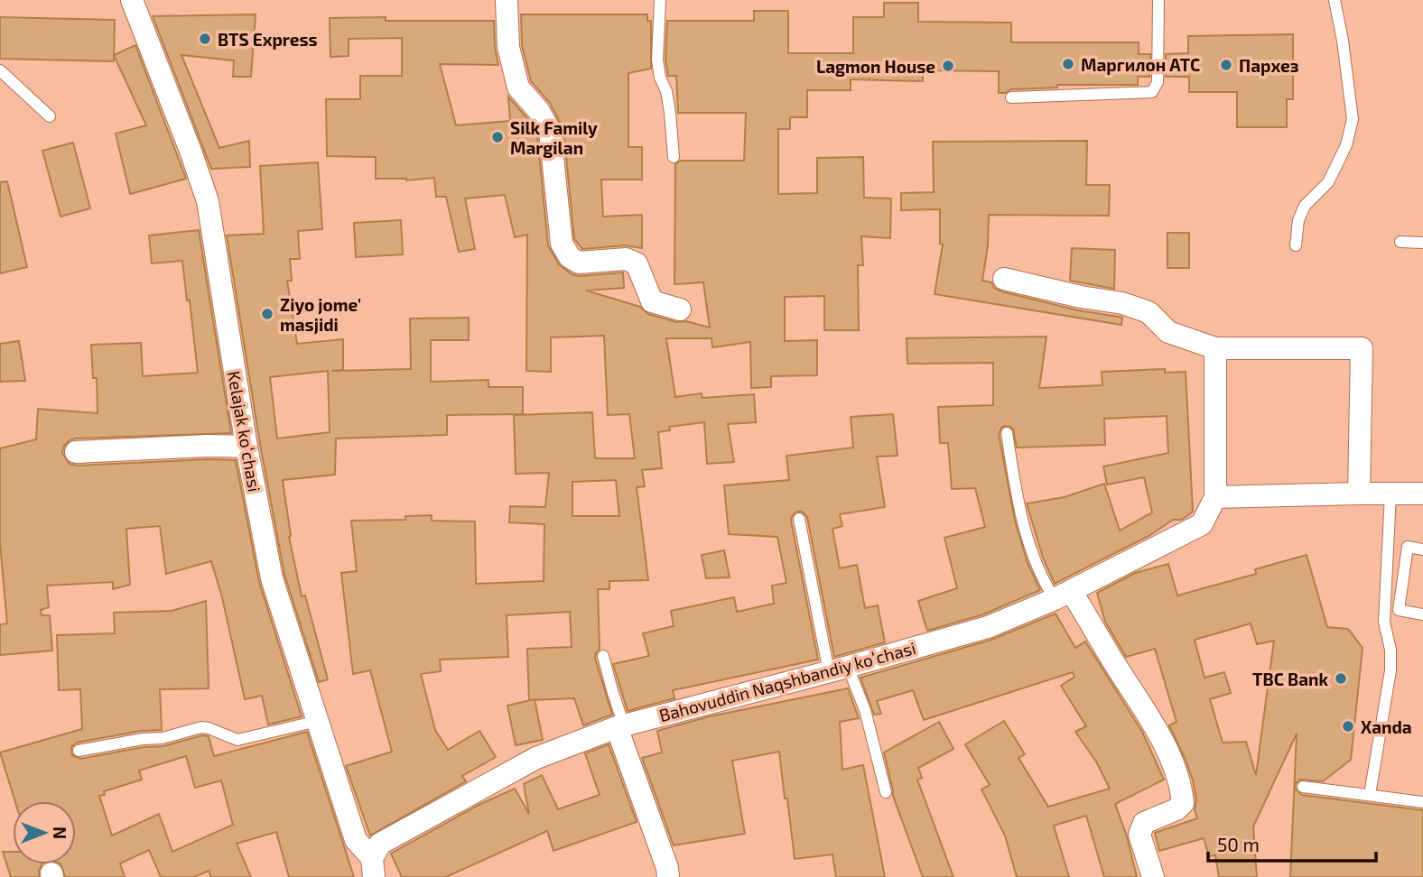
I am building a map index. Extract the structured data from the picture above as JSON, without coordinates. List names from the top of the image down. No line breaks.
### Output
{"streets":{"street":["Kelajak koʻchasi","Bahovuddin Naqshbandiy koʻchasi"]},"crossings":[["Kelajak koʻchasi","Bahovuddin Naqshbandiy koʻchasi"]],"places":["BTS Express","Маргилон АТС","Пархез","Lagmon House","Silk Family Margilan","Ziyo jome' masjidi","TBC Bank","Xanda"],"scale_bar":"50 m","north":"right"}
